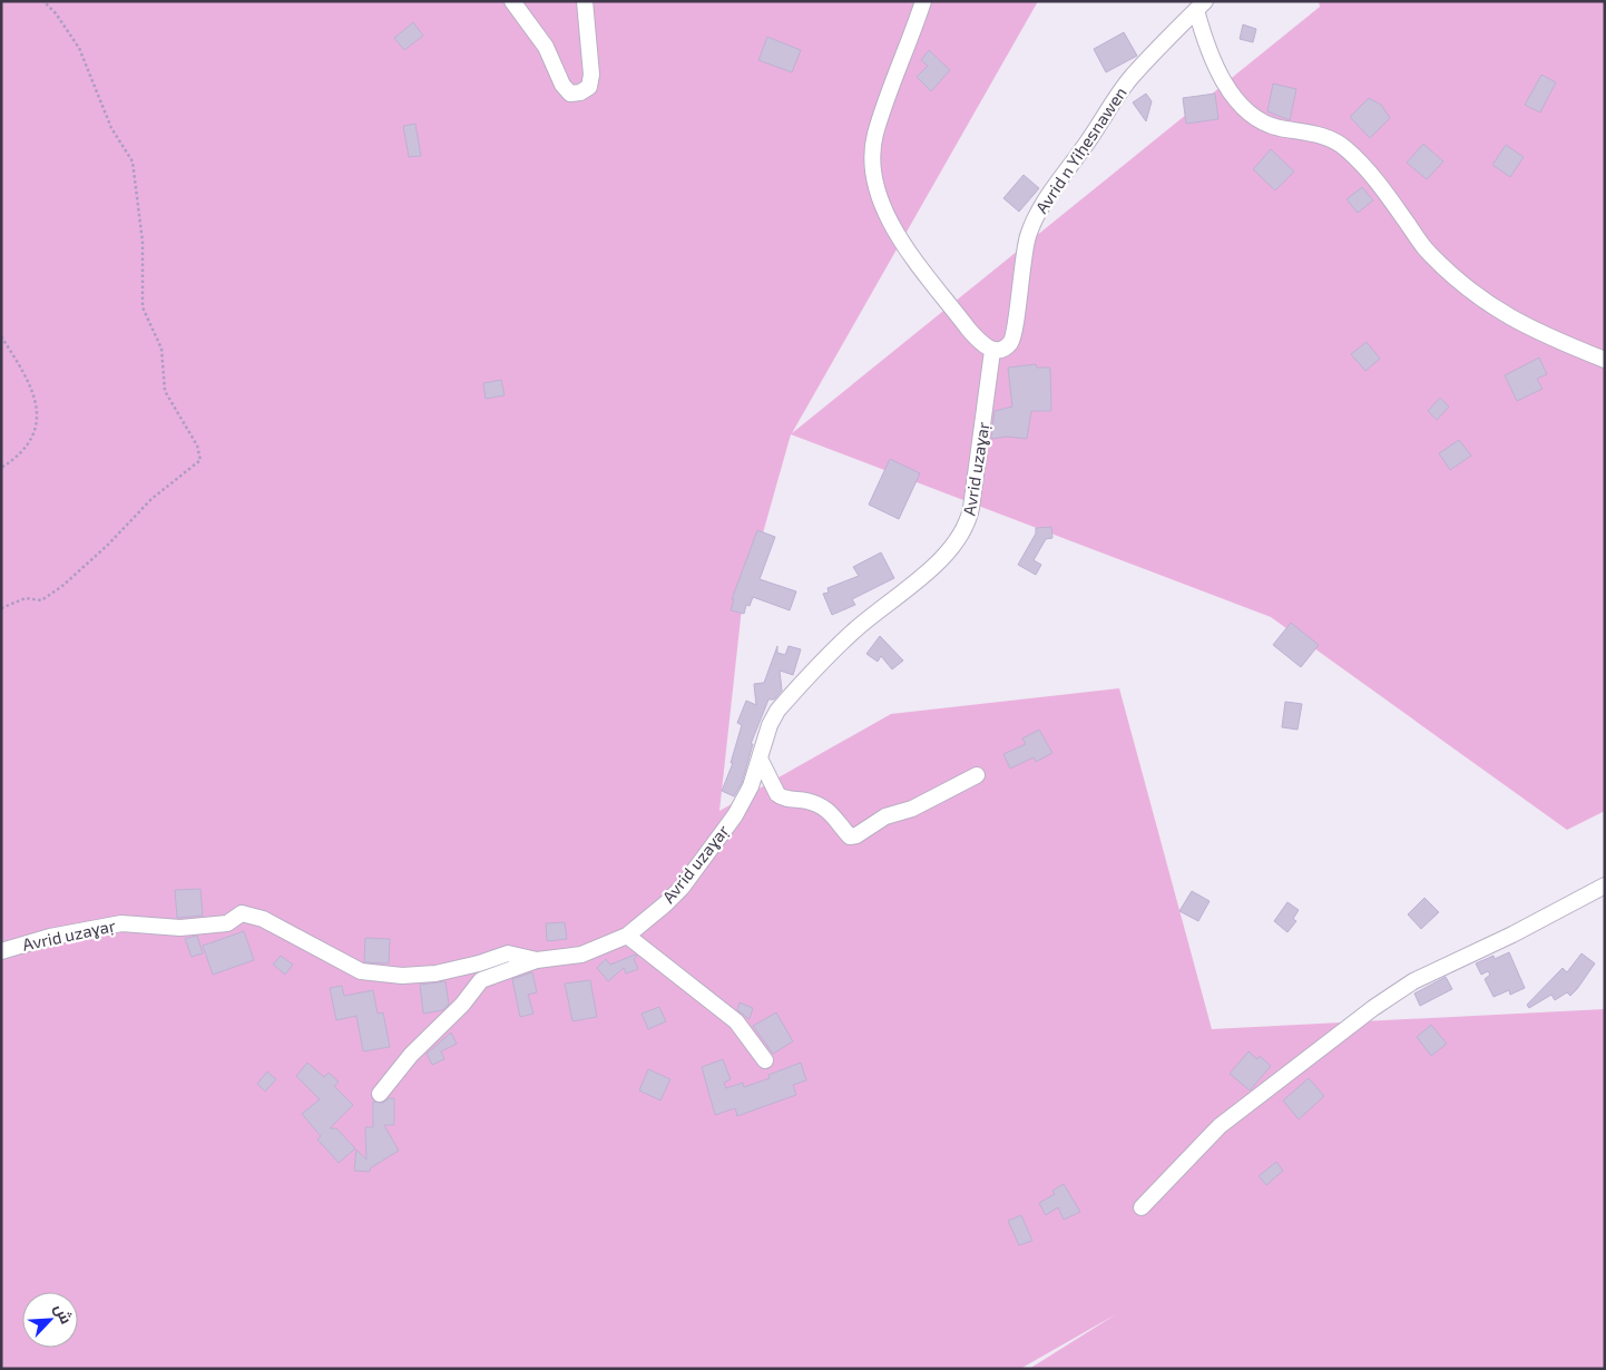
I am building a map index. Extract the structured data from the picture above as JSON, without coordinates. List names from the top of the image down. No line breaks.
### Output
{"streets":{"street":["Avrid n Yiḥesnawen","Avrid uzaɣaṛ"]},"crossings":[["Avrid n Yiḥesnawen","Avrid uzaɣaṛ"]],"north":"top right"}
